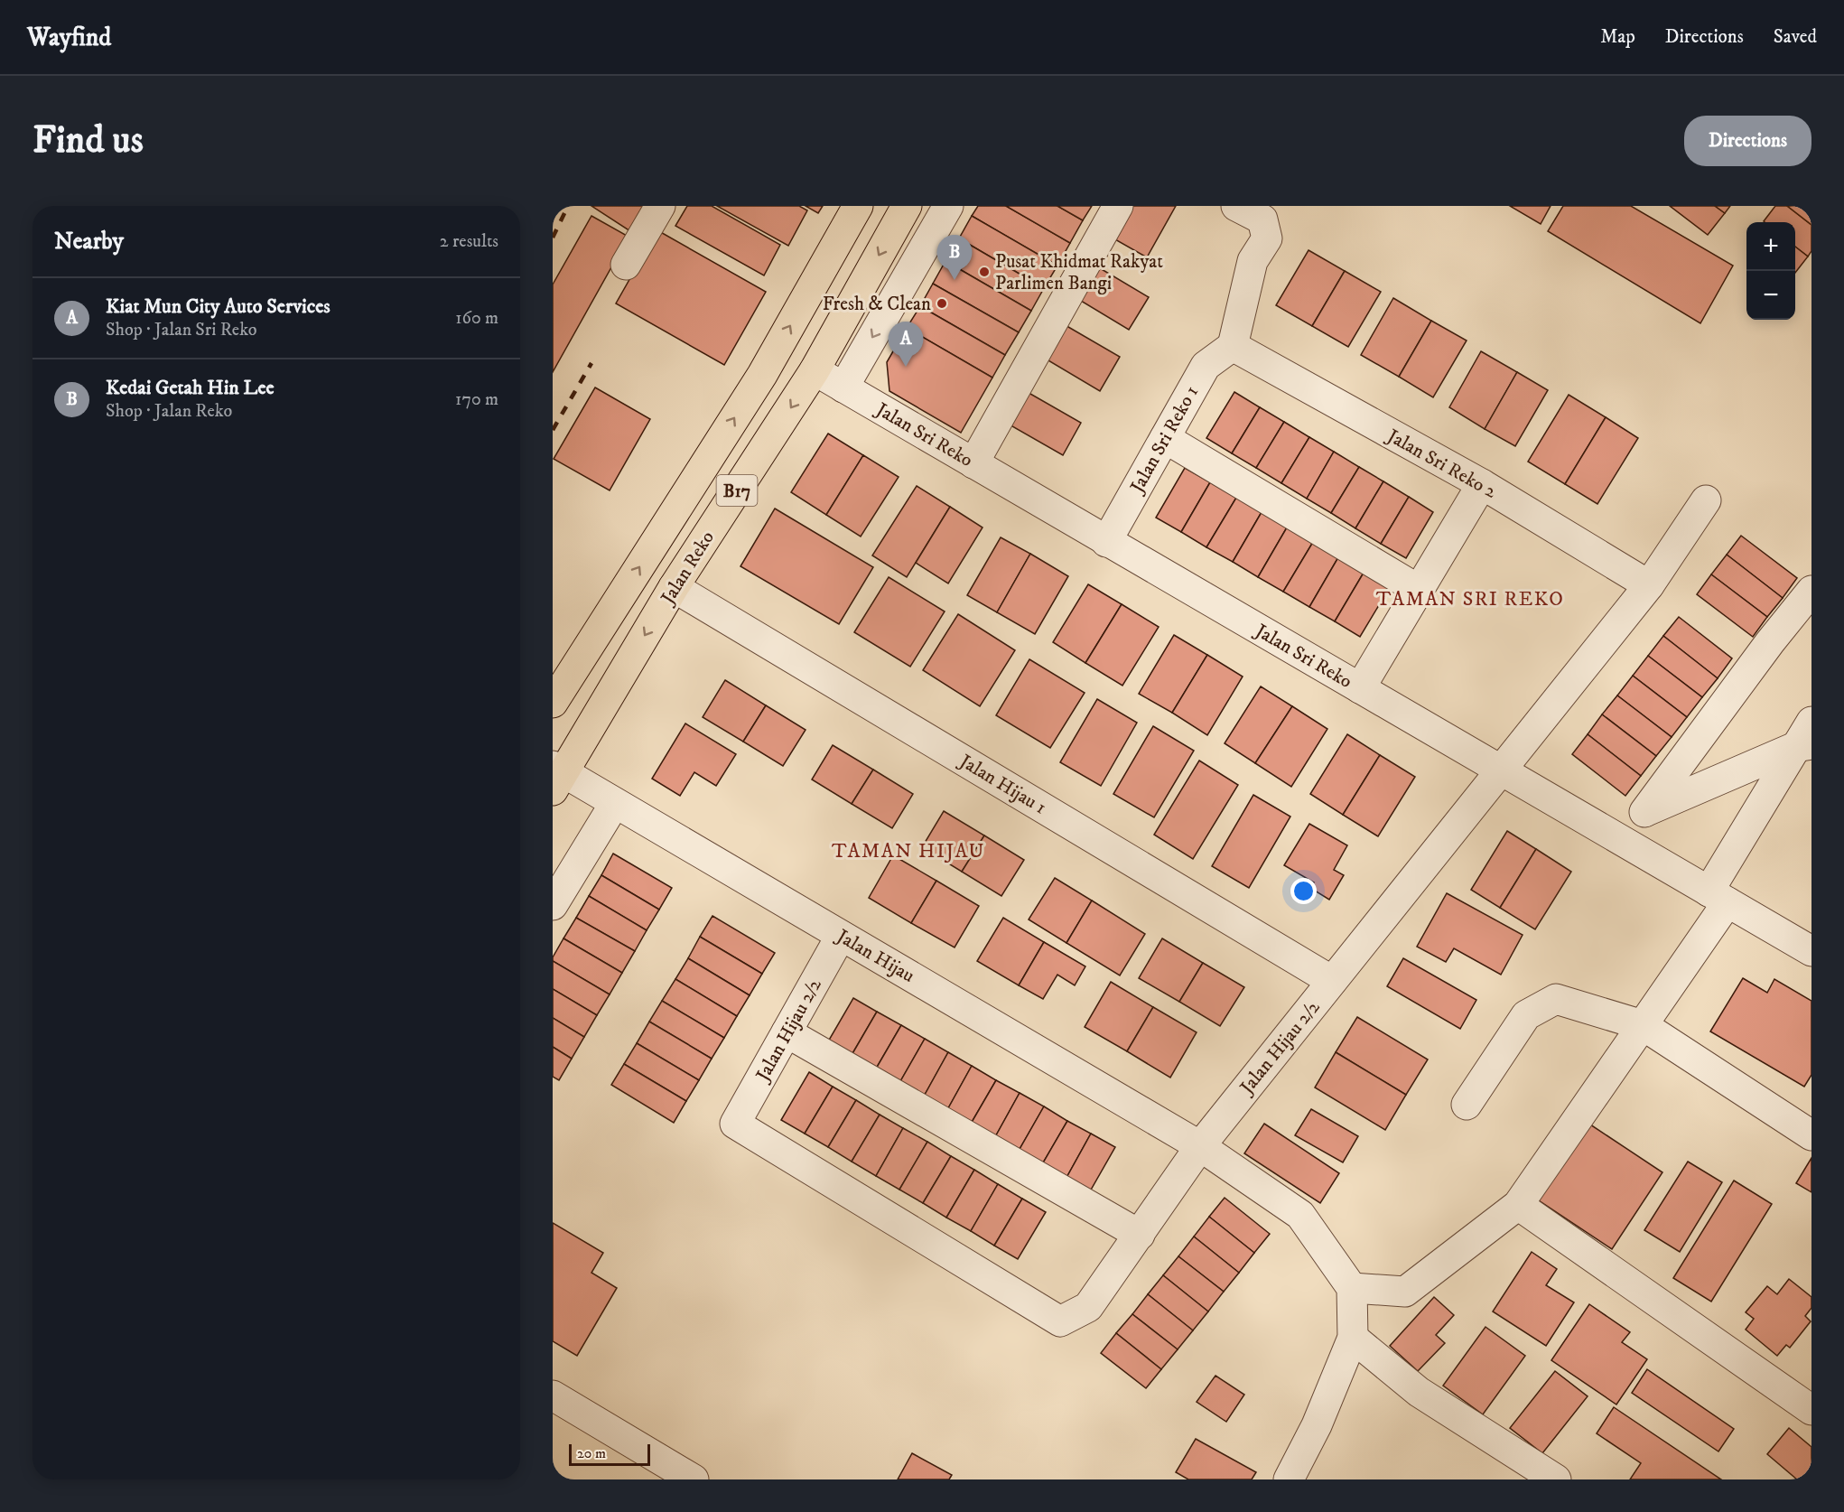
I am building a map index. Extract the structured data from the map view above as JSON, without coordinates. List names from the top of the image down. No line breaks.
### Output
{"streets":{"main road":["B17","Jalan Reko"],"street":["Jalan Sri Reko","Jalan Sri Reko 1","Jalan Sri Reko 2","Jalan Hijau 1","Jalan Hijau","Jalan Hijau 2/2"]},"crossings":[["Jalan Sri Reko","Jalan Sri Reko 1"],["Jalan Sri Reko","Jalan Reko"],["Jalan Sri Reko","Jalan Hijau 2/2"],["Jalan Sri Reko 1","Jalan Sri Reko 2"],["Jalan Reko","Jalan Hijau 1"],["Jalan Reko","Jalan Hijau"],["Jalan Hijau 1","Jalan Hijau 2/2"],["Jalan Hijau","Jalan Hijau 2/2"]],"districts":["TAMAN SRI REKO","TAMAN HIJAU"],"places":["Pusat Khidmat Rakyat Parlimen Bangi","Fresh & Clean"],"scale_bar":"20 m","page":{"header":"Wayfind","nav":["Map","Directions","Saved"],"buttons":"Directions","title":"Find us","heading":["Nearby","2 results"],"map_buttons":["+","−"],"pins":["B","A"],"list":[{"mark":"A","name":"Kiat Mun City Auto Services","note":"Shop · Jalan Sri Reko","value":"160 m"},{"mark":"B","name":"Kedai Getah Hin Lee","note":"Shop · Jalan Reko","value":"170 m"}],"scale":"20 m"}}
